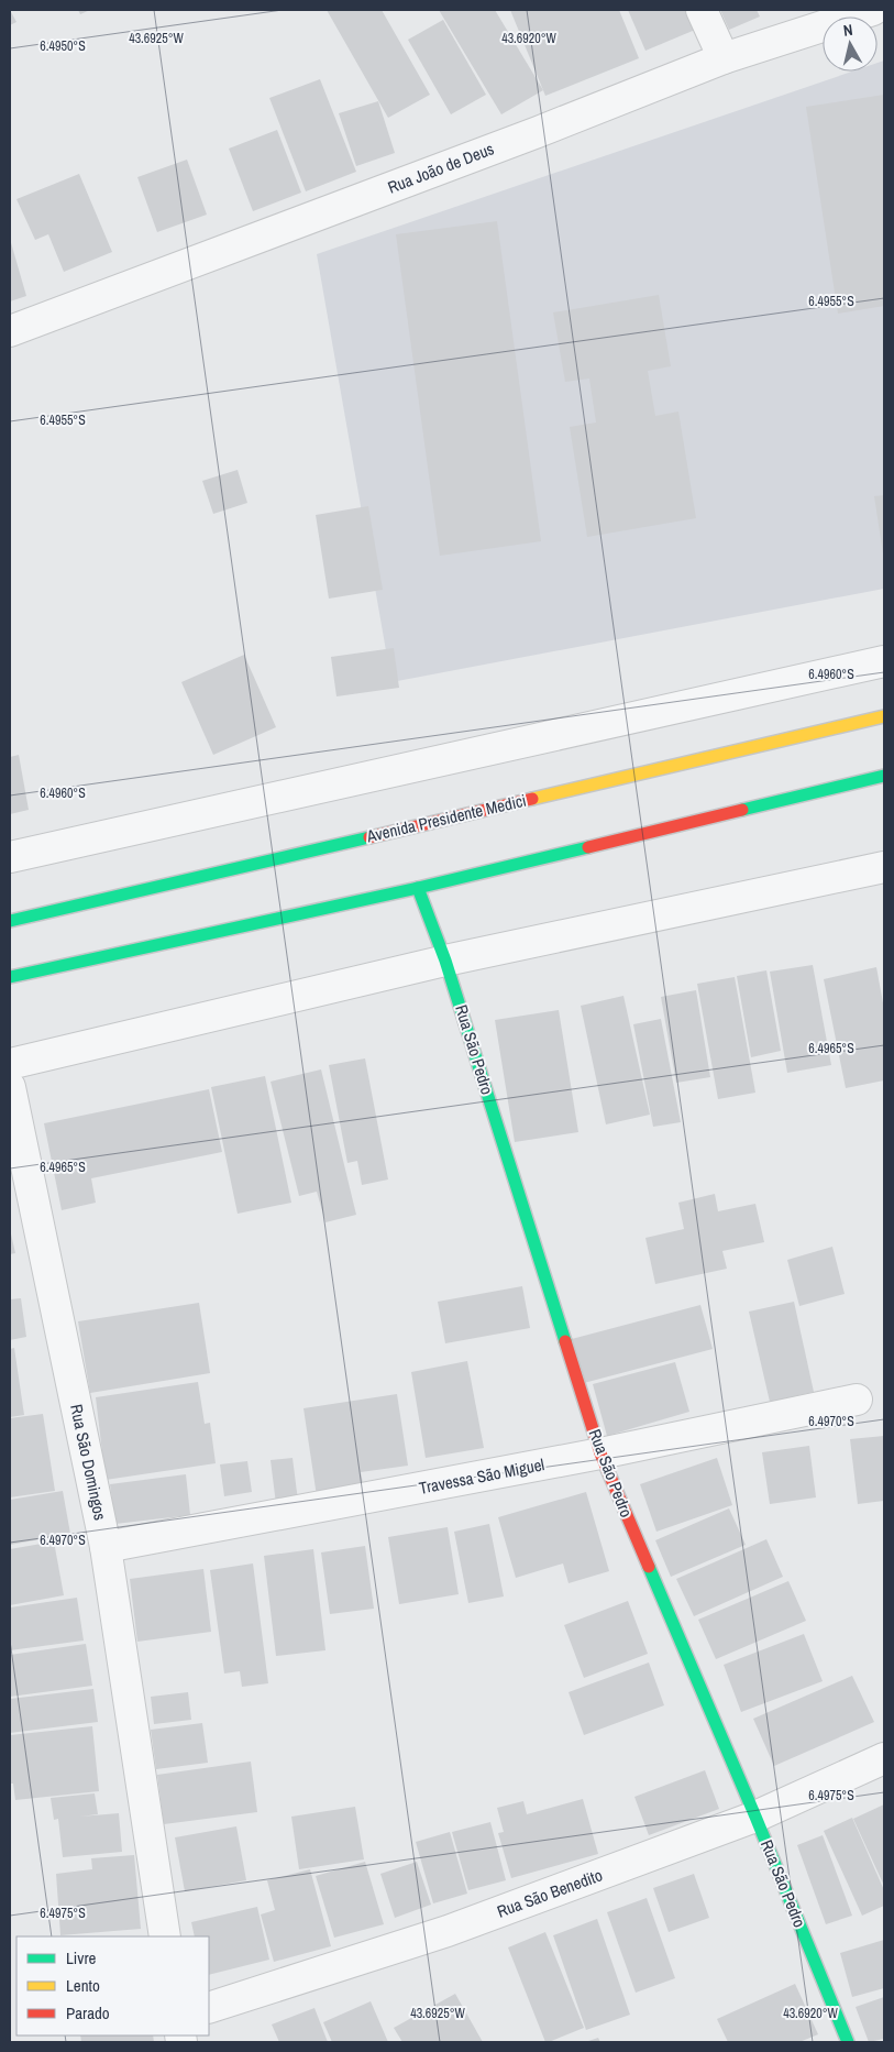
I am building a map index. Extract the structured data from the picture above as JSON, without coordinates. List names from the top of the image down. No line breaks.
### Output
{"streets":{"main road":["Avenida Presidente Medici","Rua São Pedro"],"street":["Rua João de Deus","Rua São Domingos","Travessa São Miguel","Rua São Benedito"]},"crossings":[["Rua São Pedro","Travessa São Miguel"],["Rua São Pedro","Rua São Benedito"],["Rua São Domingos","Travessa São Miguel"]],"legend":["Livre","Lento","Parado"],"north":"top","coordinates":["43.6925°W","43.6920°W","6.4950°S","6.4955°S","6.4960°S","6.4965°S","6.4970°S","6.4975°S"]}
